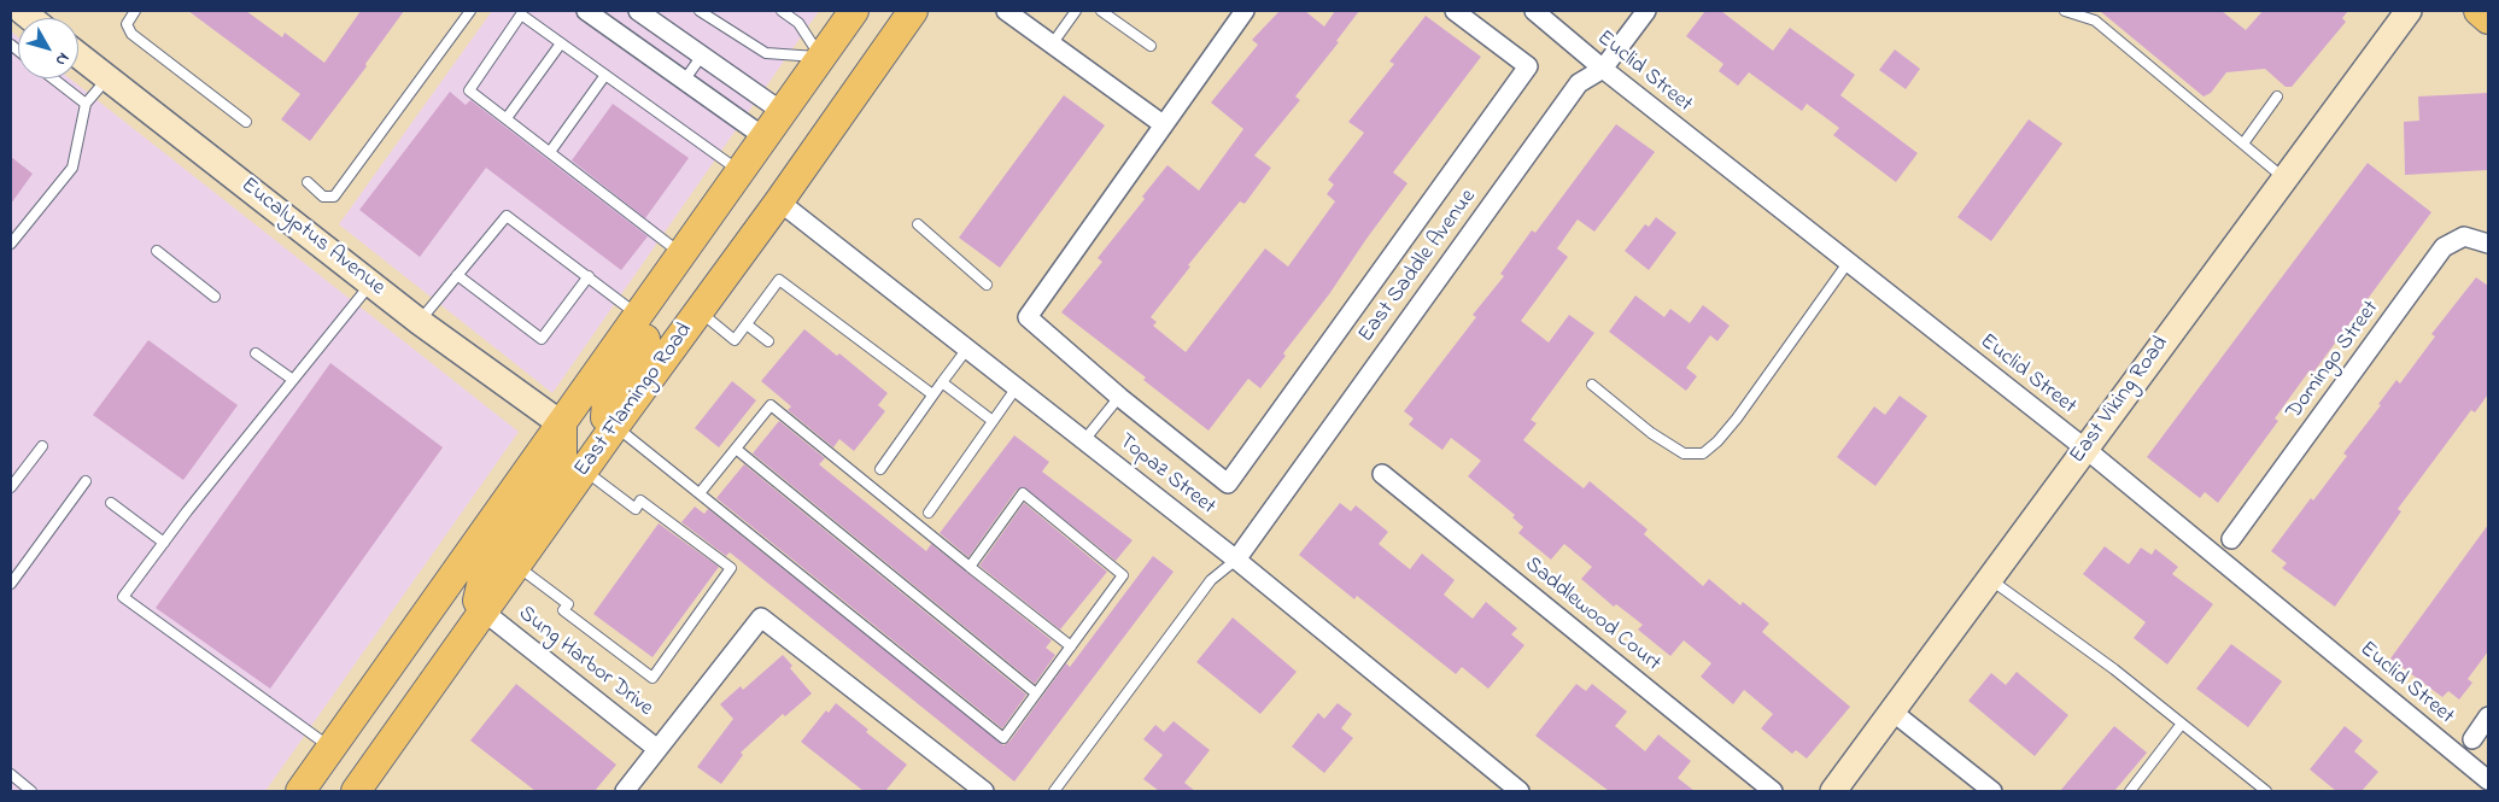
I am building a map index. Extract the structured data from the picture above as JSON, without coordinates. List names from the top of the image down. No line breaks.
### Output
{"streets":{"main road":["East Flamingo Road"],"street":["Euclid Street","Eucalyptus Avenue","East Saddle Avenue","Domingo Street","East Viking Road","Topaz Street","Saddlewood Court","Sung Harbor Drive"]},"crossings":[["Euclid Street","East Saddle Avenue"],["Euclid Street","East Viking Road"],["Eucalyptus Avenue","East Flamingo Road"],["East Saddle Avenue","Topaz Street"],["East Flamingo Road","Topaz Street"],["East Flamingo Road","Sung Harbor Drive"]],"north":"bottom right"}
